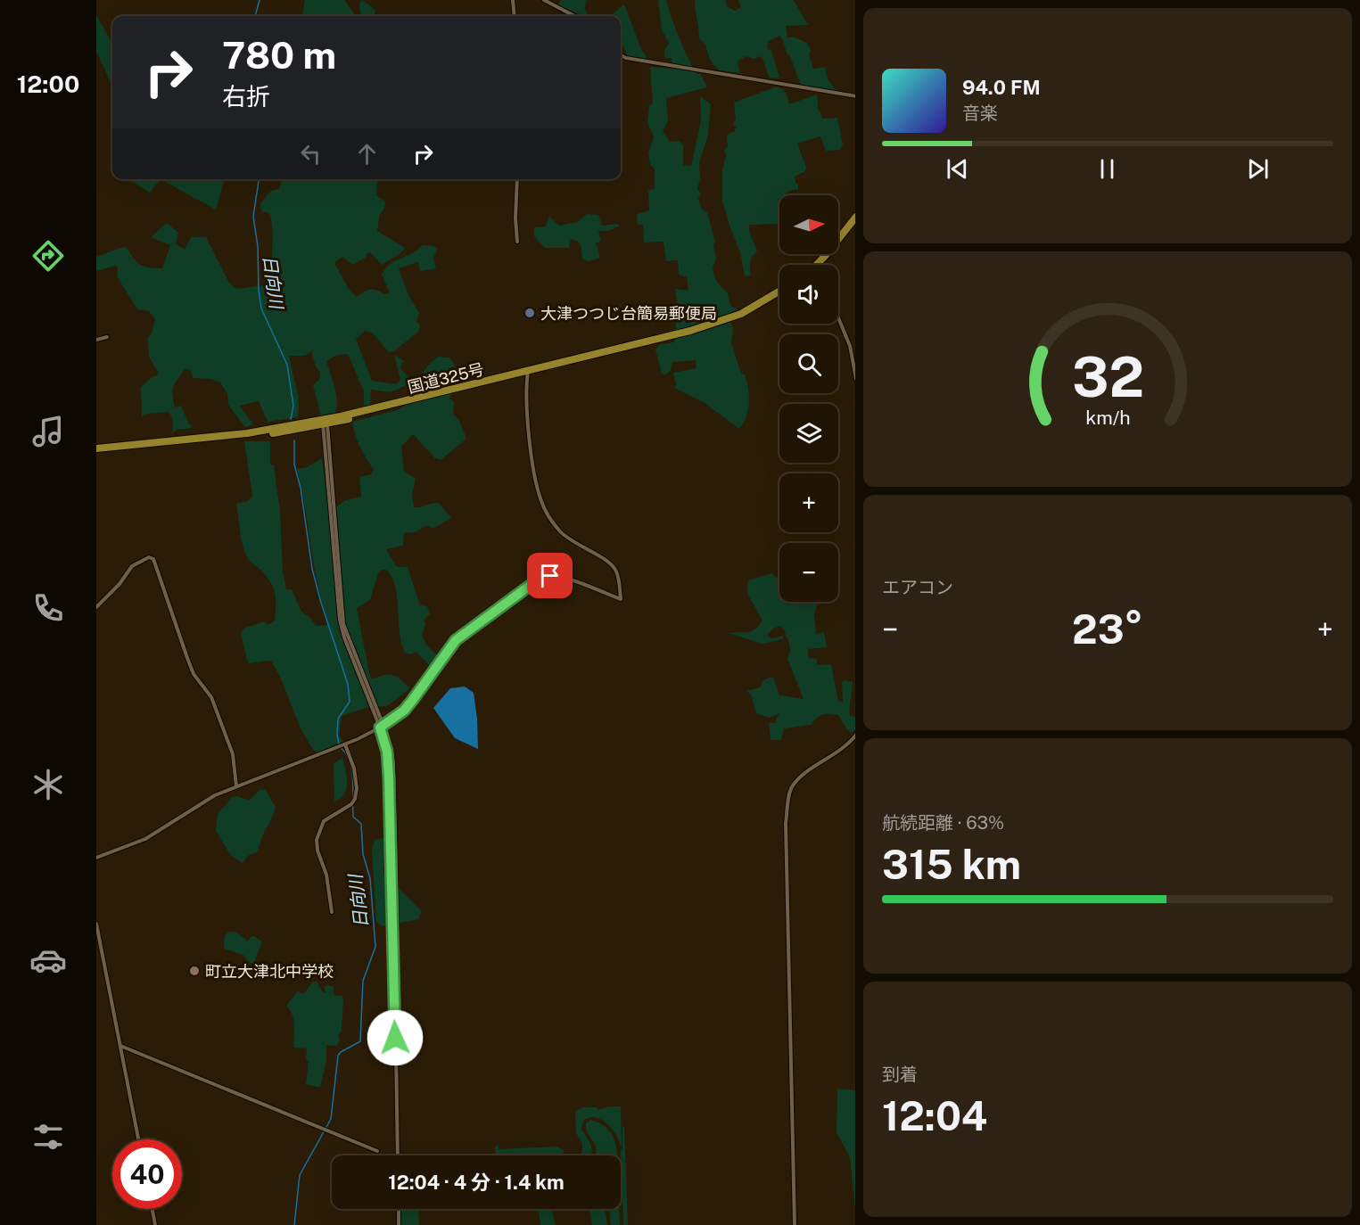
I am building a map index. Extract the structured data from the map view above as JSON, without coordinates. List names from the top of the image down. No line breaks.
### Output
{"streets":{"highway":["国道325号"]},"water":["日向川"],"places":["大津つつじ台簡易郵便局","町立大津北中学校"],"north":"right","page":{"tabs":"12:00","turn":["780 m","右折"],"song":["94.0 FM","音楽"],"map_buttons":["+","−"],"tile":["エアコン",["航続距離 · 63%","315 km"],["到着","12:04"]],"heat":["−","23°","+"],"limit":"40","trip":"12:04 · 4 分 · 1.4 km","gauge":["32","km/h"]}}
